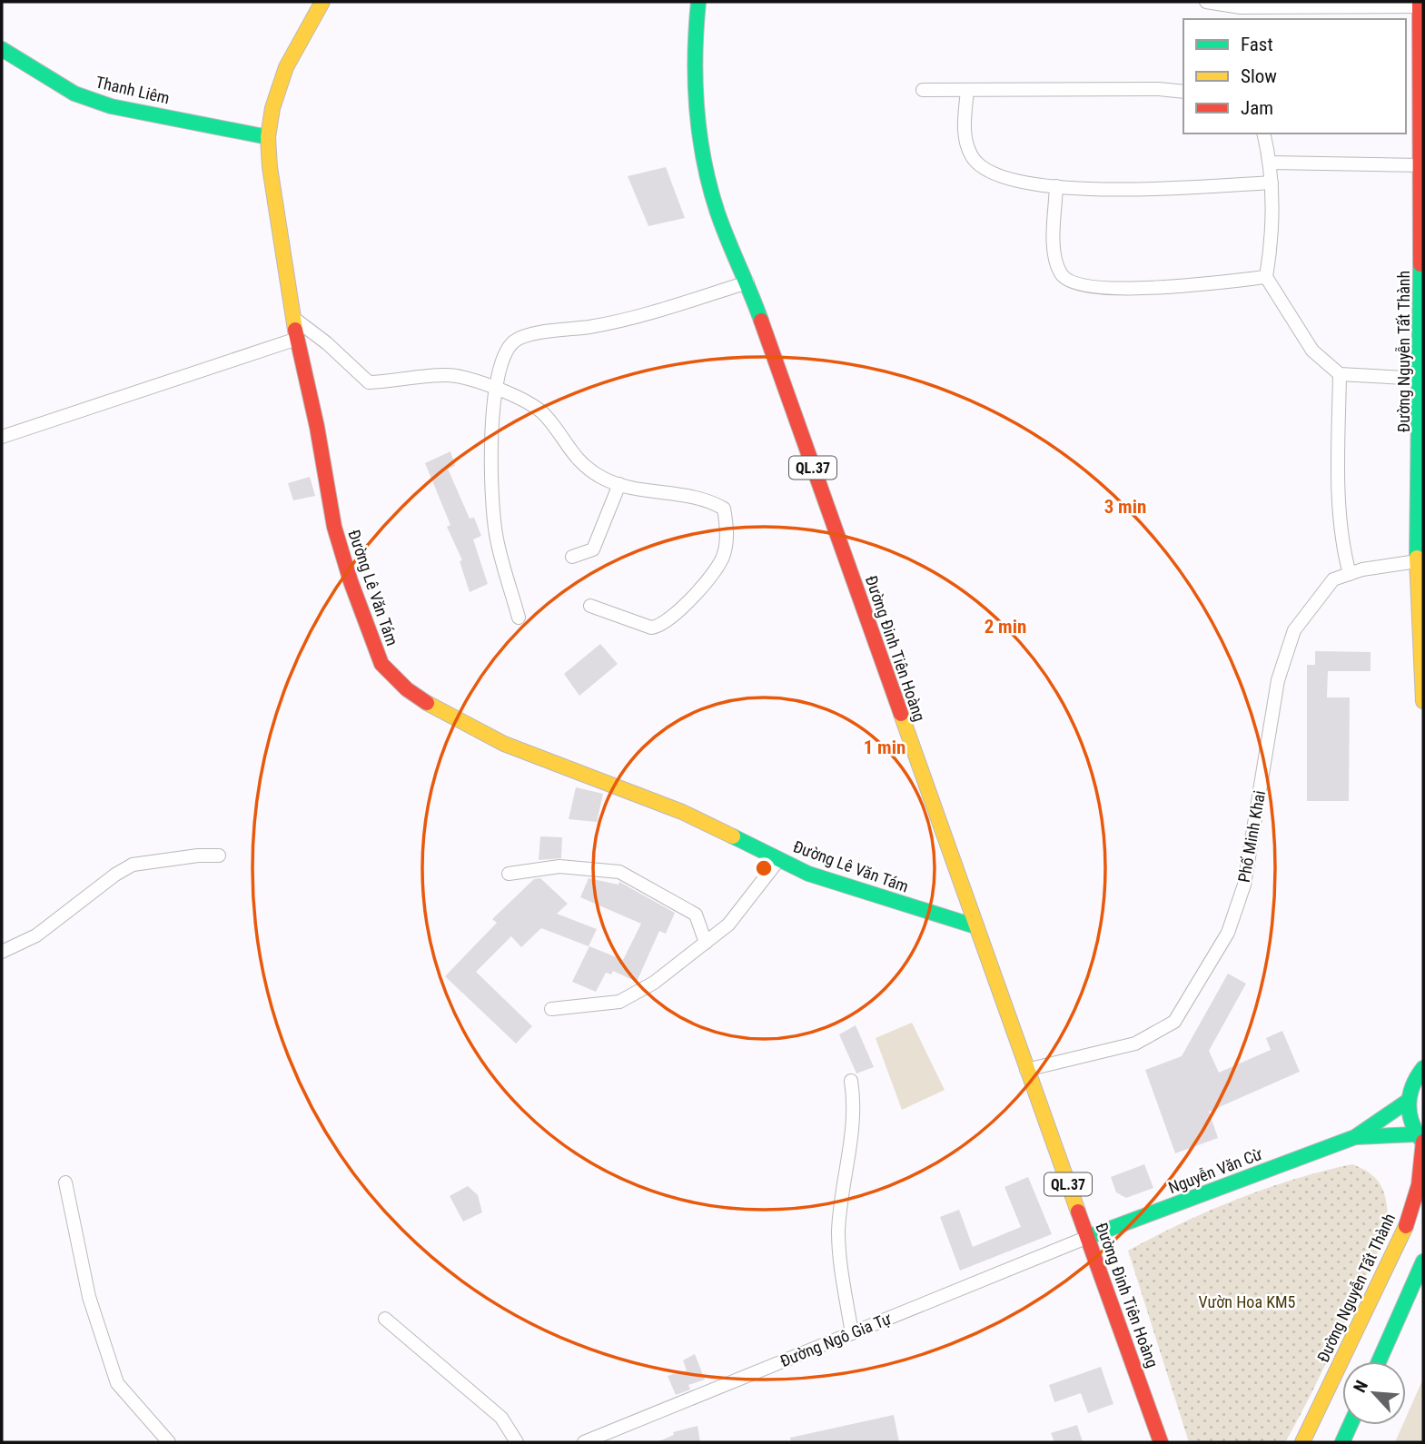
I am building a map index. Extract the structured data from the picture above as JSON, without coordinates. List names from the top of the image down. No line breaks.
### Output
{"streets":{"main road":["Thanh Liêm","Đường Nguyễn Tất Thành","QL.37","Đường Lê Văn Tám","Đường Đinh Tiên Hoàng","Nguyễn Văn Cừ"],"street":["Phố Minh Khai","Đường Ngô Gia Tự"]},"crossings":[["Thanh Liêm","Đường Lê Văn Tám"],["Đường Nguyễn Tất Thành","Phố Minh Khai"],["Đường Nguyễn Tất Thành","Nguyễn Văn Cừ"],["Đường Lê Văn Tám","Đường Đinh Tiên Hoàng"],["Đường Đinh Tiên Hoàng","Phố Minh Khai"],["Đường Đinh Tiên Hoàng","Nguyễn Văn Cừ"],["Đường Đinh Tiên Hoàng","Đường Ngô Gia Tự"],["Nguyễn Văn Cừ","Đường Ngô Gia Tự"]],"parks":["Vườn Hoa KM5"],"legend":["Fast","Slow","Jam"],"north":"top left","rings":["3 min","2 min","1 min"]}
